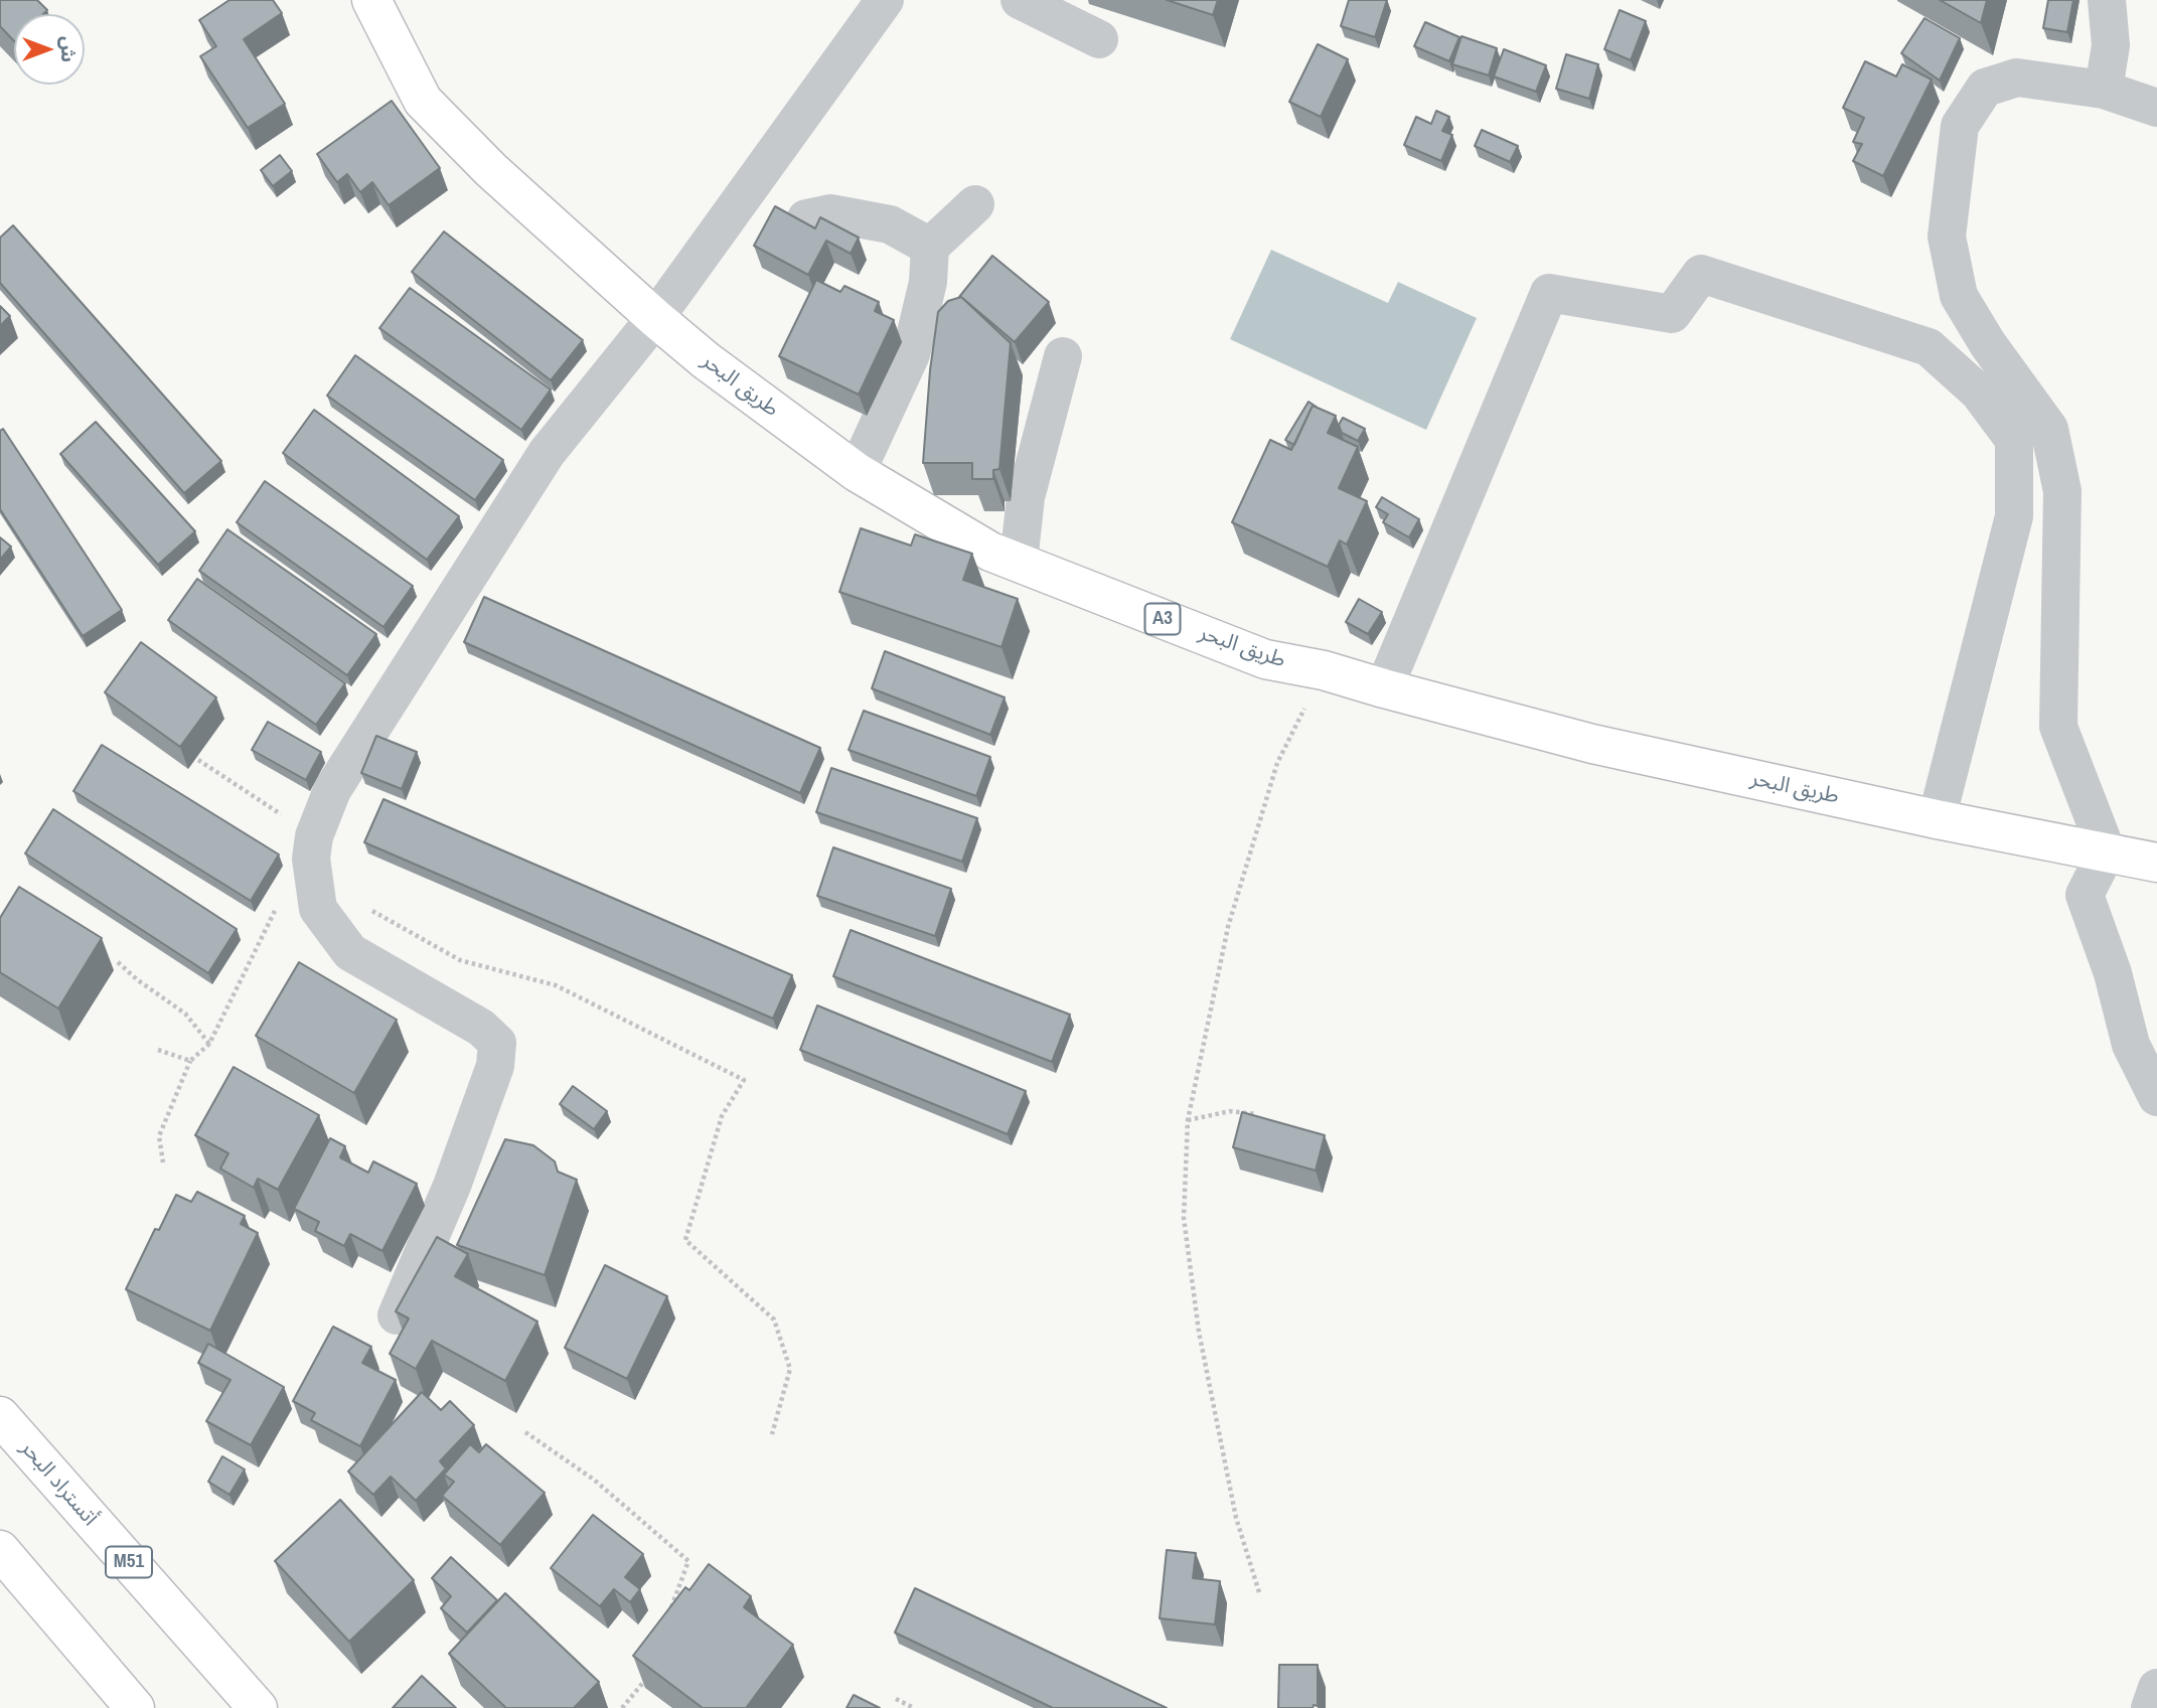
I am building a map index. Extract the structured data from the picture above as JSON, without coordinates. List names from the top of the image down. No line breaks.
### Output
{"streets":{"highway":["طريق البحر","A3","أتستراد البحر","M51"]},"north":"right"}
